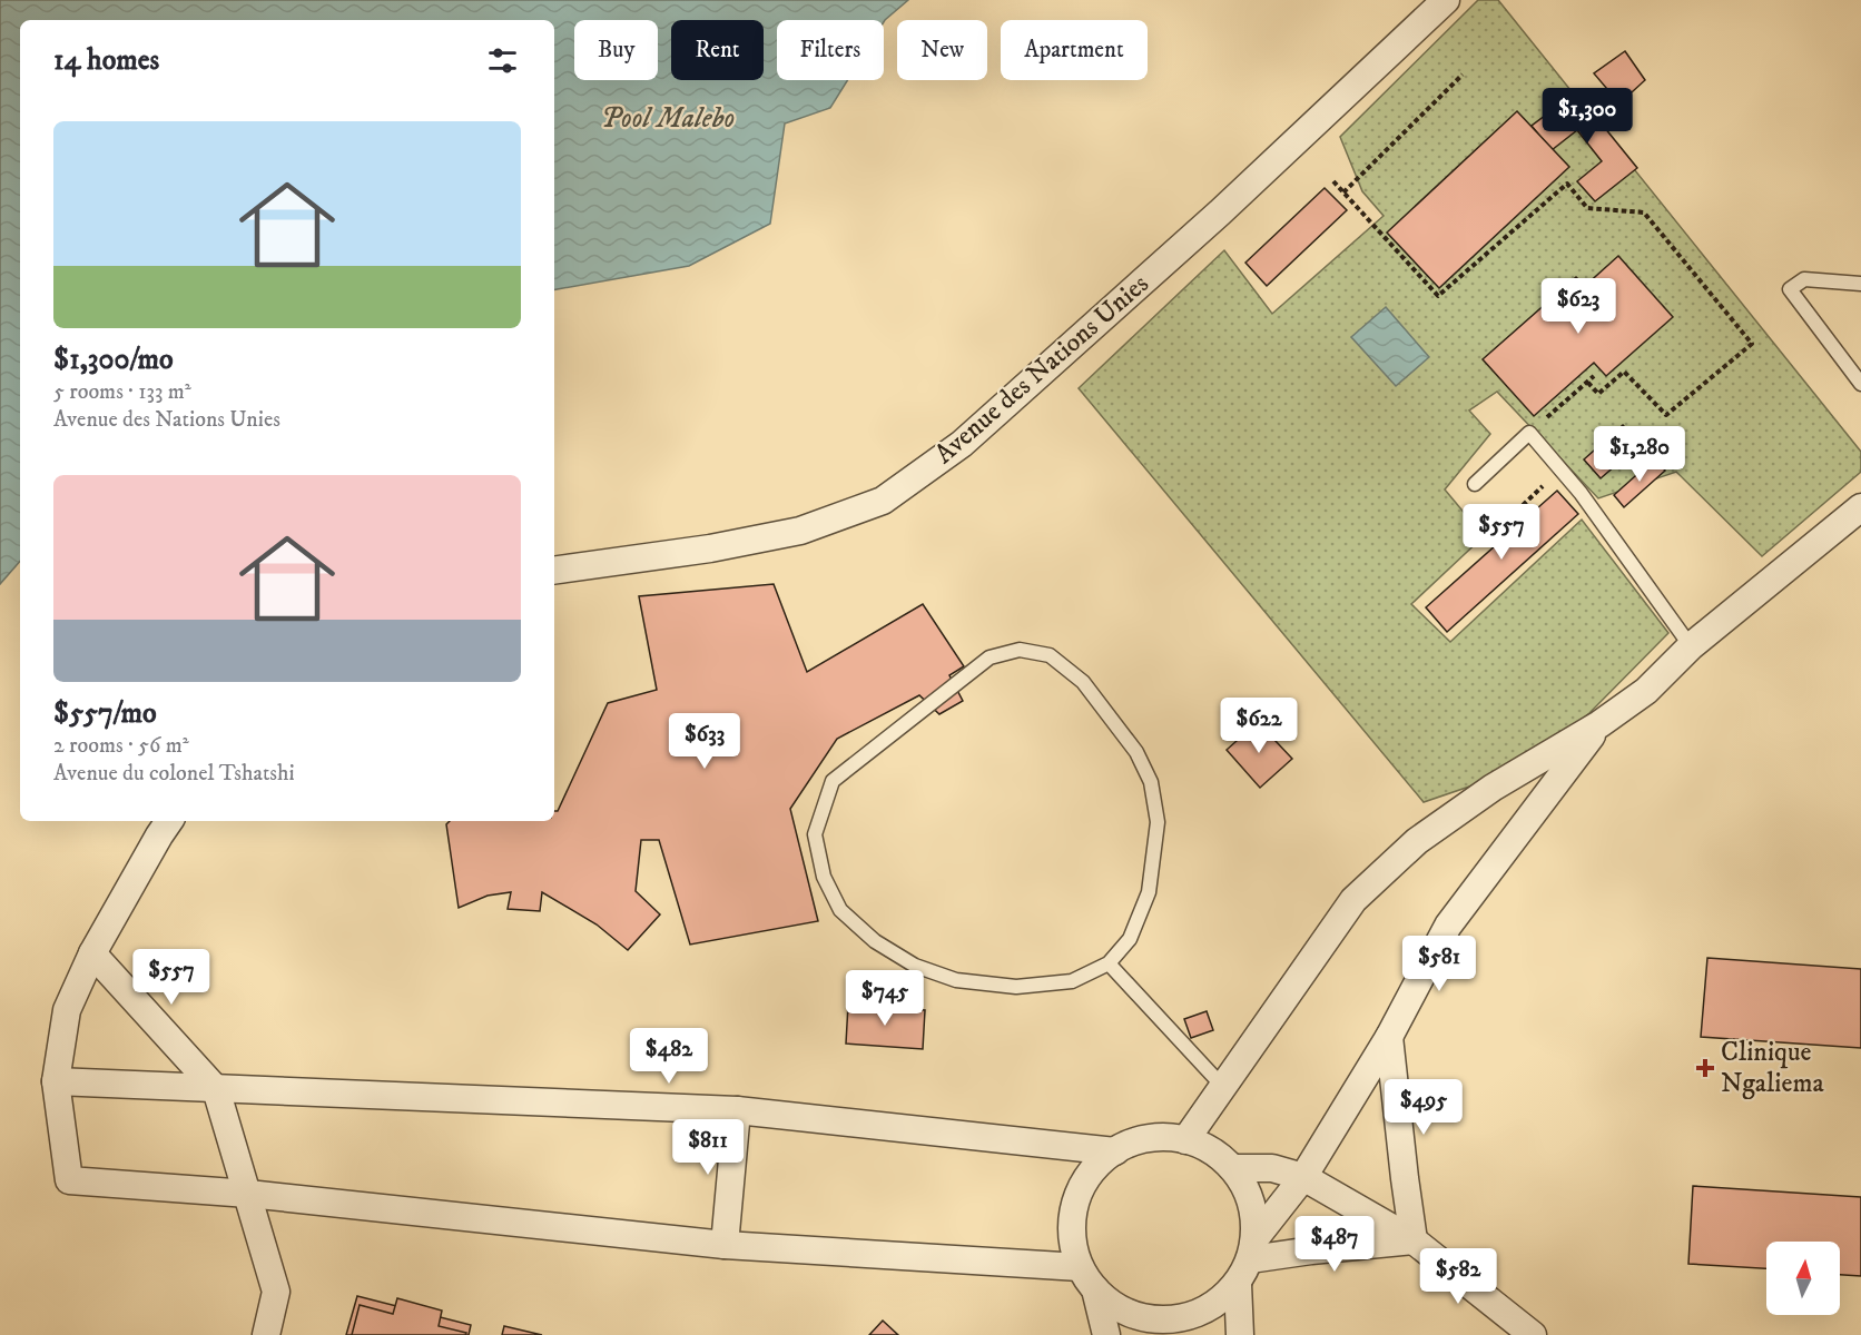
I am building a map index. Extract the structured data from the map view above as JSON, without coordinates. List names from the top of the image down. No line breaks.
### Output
{"streets":{"street":["Avenue des Nations Unies"]},"water":["Pool Malebo"],"places":{"health":["Clinique Ngaliema"]},"north":"top","page":{"chip":["Buy","Rent","Filters","New","Apartment"],"heading":"14 homes","price":["$1,300","$623","$1,280","$557","$622","$633","$581","$557","$745","$482","$495","$811","$487","$582"],"list":[{"name":"$1,300/mo","note":"5 rooms · 133 m² · Avenue des Nations Unies"},{"name":"$557/mo","note":"2 rooms · 56 m² · Avenue du colonel Tshatshi"}]}}
